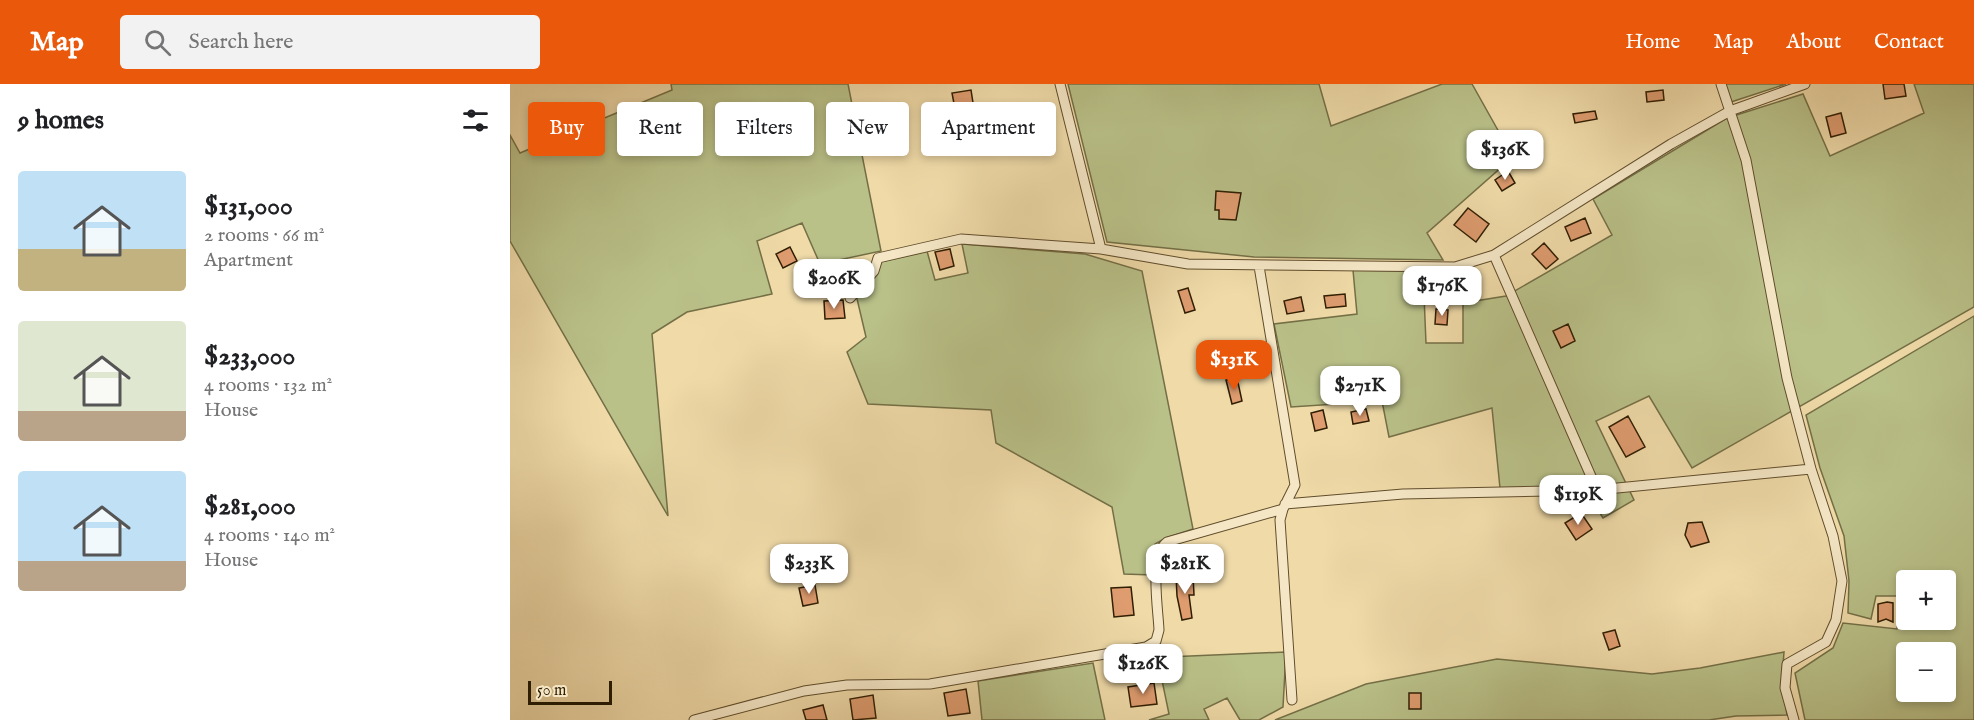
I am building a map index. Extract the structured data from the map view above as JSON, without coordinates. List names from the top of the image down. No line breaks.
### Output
{"scale_bar":"50 m","page":{"header":"Map","search":"Search here","nav":["Home","Map","About","Contact"],"heading":"9 homes","chip":["Buy","Rent","Filters","New","Apartment"],"price":["$136K","$206K","$176K","$131K","$271K","$119K","$233K","$281K","$126K"],"list":[{"name":"$131,000","note":"2 rooms · 66 m² · Apartment"},{"name":"$233,000","note":"4 rooms · 132 m² · House"},{"name":"$281,000","note":"4 rooms · 140 m² · House"}],"map_buttons":["+","−"],"scale":"50 m"}}
